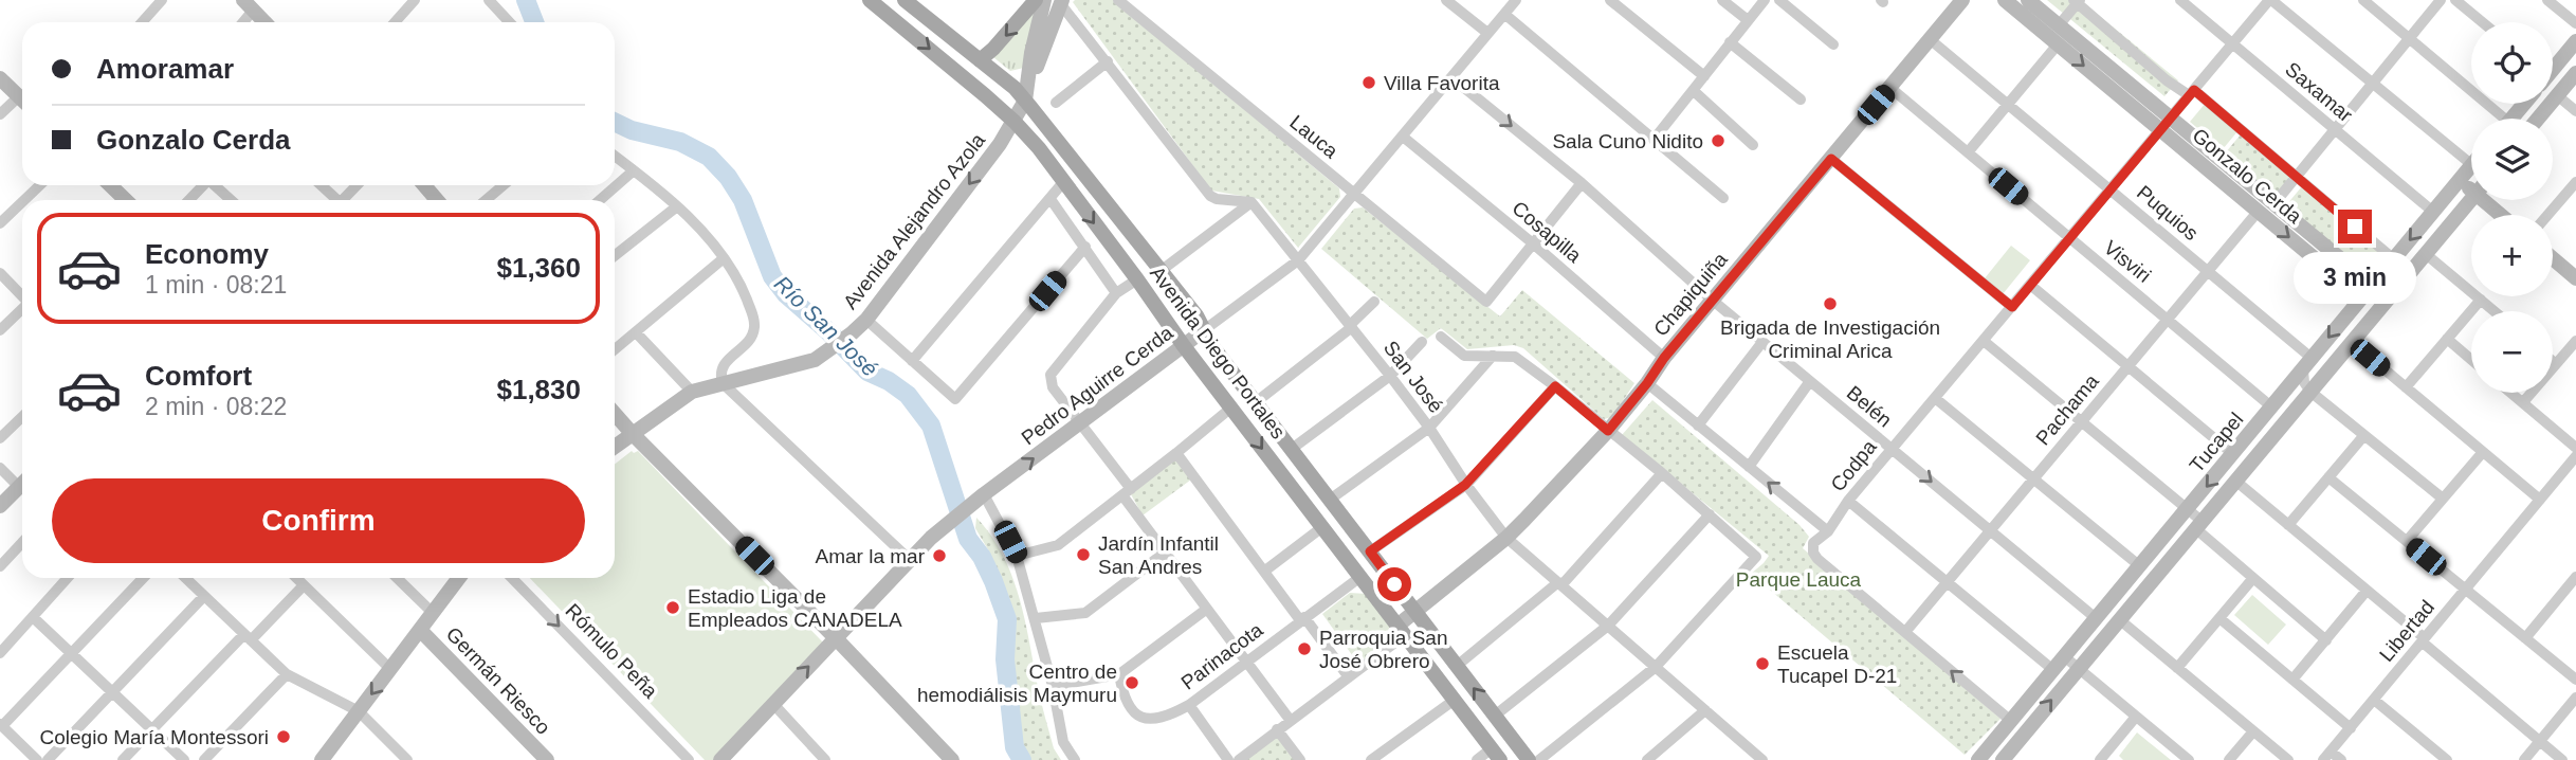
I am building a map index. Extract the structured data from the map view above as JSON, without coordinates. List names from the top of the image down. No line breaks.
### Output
{"streets":{"main road":["Gonzalo Cerda","Avenida Alejandro Azola","Chapiquiña","Avenida Diego Portales","Pedro Aguirre Cerda","Tucapel","Germán Riesco"],"street":["Saxamar","Lauca","Puquios","Cosapilla","Visviri","San José","Belén","Pachama","Codpa","Libertad","Rómulo Peña","Parinacota"]},"crossings":[["Saxamar","Tucapel"],["Saxamar","Codpa"],["Lauca","Cosapilla"],["Lauca","Pedro Aguirre Cerda"],["Gonzalo Cerda","Pachama"],["Gonzalo Cerda","Tucapel"],["Gonzalo Cerda","Codpa"],["Puquios","Chapiquiña"],["Puquios","Pachama"],["Puquios","Tucapel"],["Puquios","Codpa"],["Avenida Alejandro Azola","Avenida Diego Portales"],["Cosapilla","Chapiquiña"],["Cosapilla","Pedro Aguirre Cerda"],["Visviri","Chapiquiña"],["Visviri","Pachama"],["Visviri","Tucapel"],["Visviri","Codpa"],["Chapiquiña","Avenida Diego Portales"],["Chapiquiña","San José"],["Chapiquiña","Belén"],["Avenida Diego Portales","Pedro Aguirre Cerda"],["Avenida Diego Portales","Parinacota"],["San José","Pedro Aguirre Cerda"],["Pedro Aguirre Cerda","Belén"],["Belén","Pachama"],["Belén","Tucapel"],["Belén","Codpa"],["Pachama","Codpa"]],"one_way":["Avenida Alejandro Azola","Rómulo Peña"],"water":["Río San José"],"parks":["Parque Lauca"],"places":["Villa Favorita","Sala Cuno Nidito","Brigada de Investigación Criminal Arica","Jardín Infantil San Andres","Amar la mar","Estadio Liga de Empleados CANADELA","Parroquia San José Obrero","Escuela Tucapel D-21","Centro de hemodiálisis Maymuru","Colegio María Montessori"],"page":{"map_buttons":["+","−"],"banner":["Amoramar","Gonzalo Cerda"],"list":[{"name":"Economy","note":"1 min · 08:21","value":"$1,360"},{"name":"Comfort","note":"2 min · 08:22","value":"$1,830"}],"bubble":"3 min","buttons":"Confirm"}}
